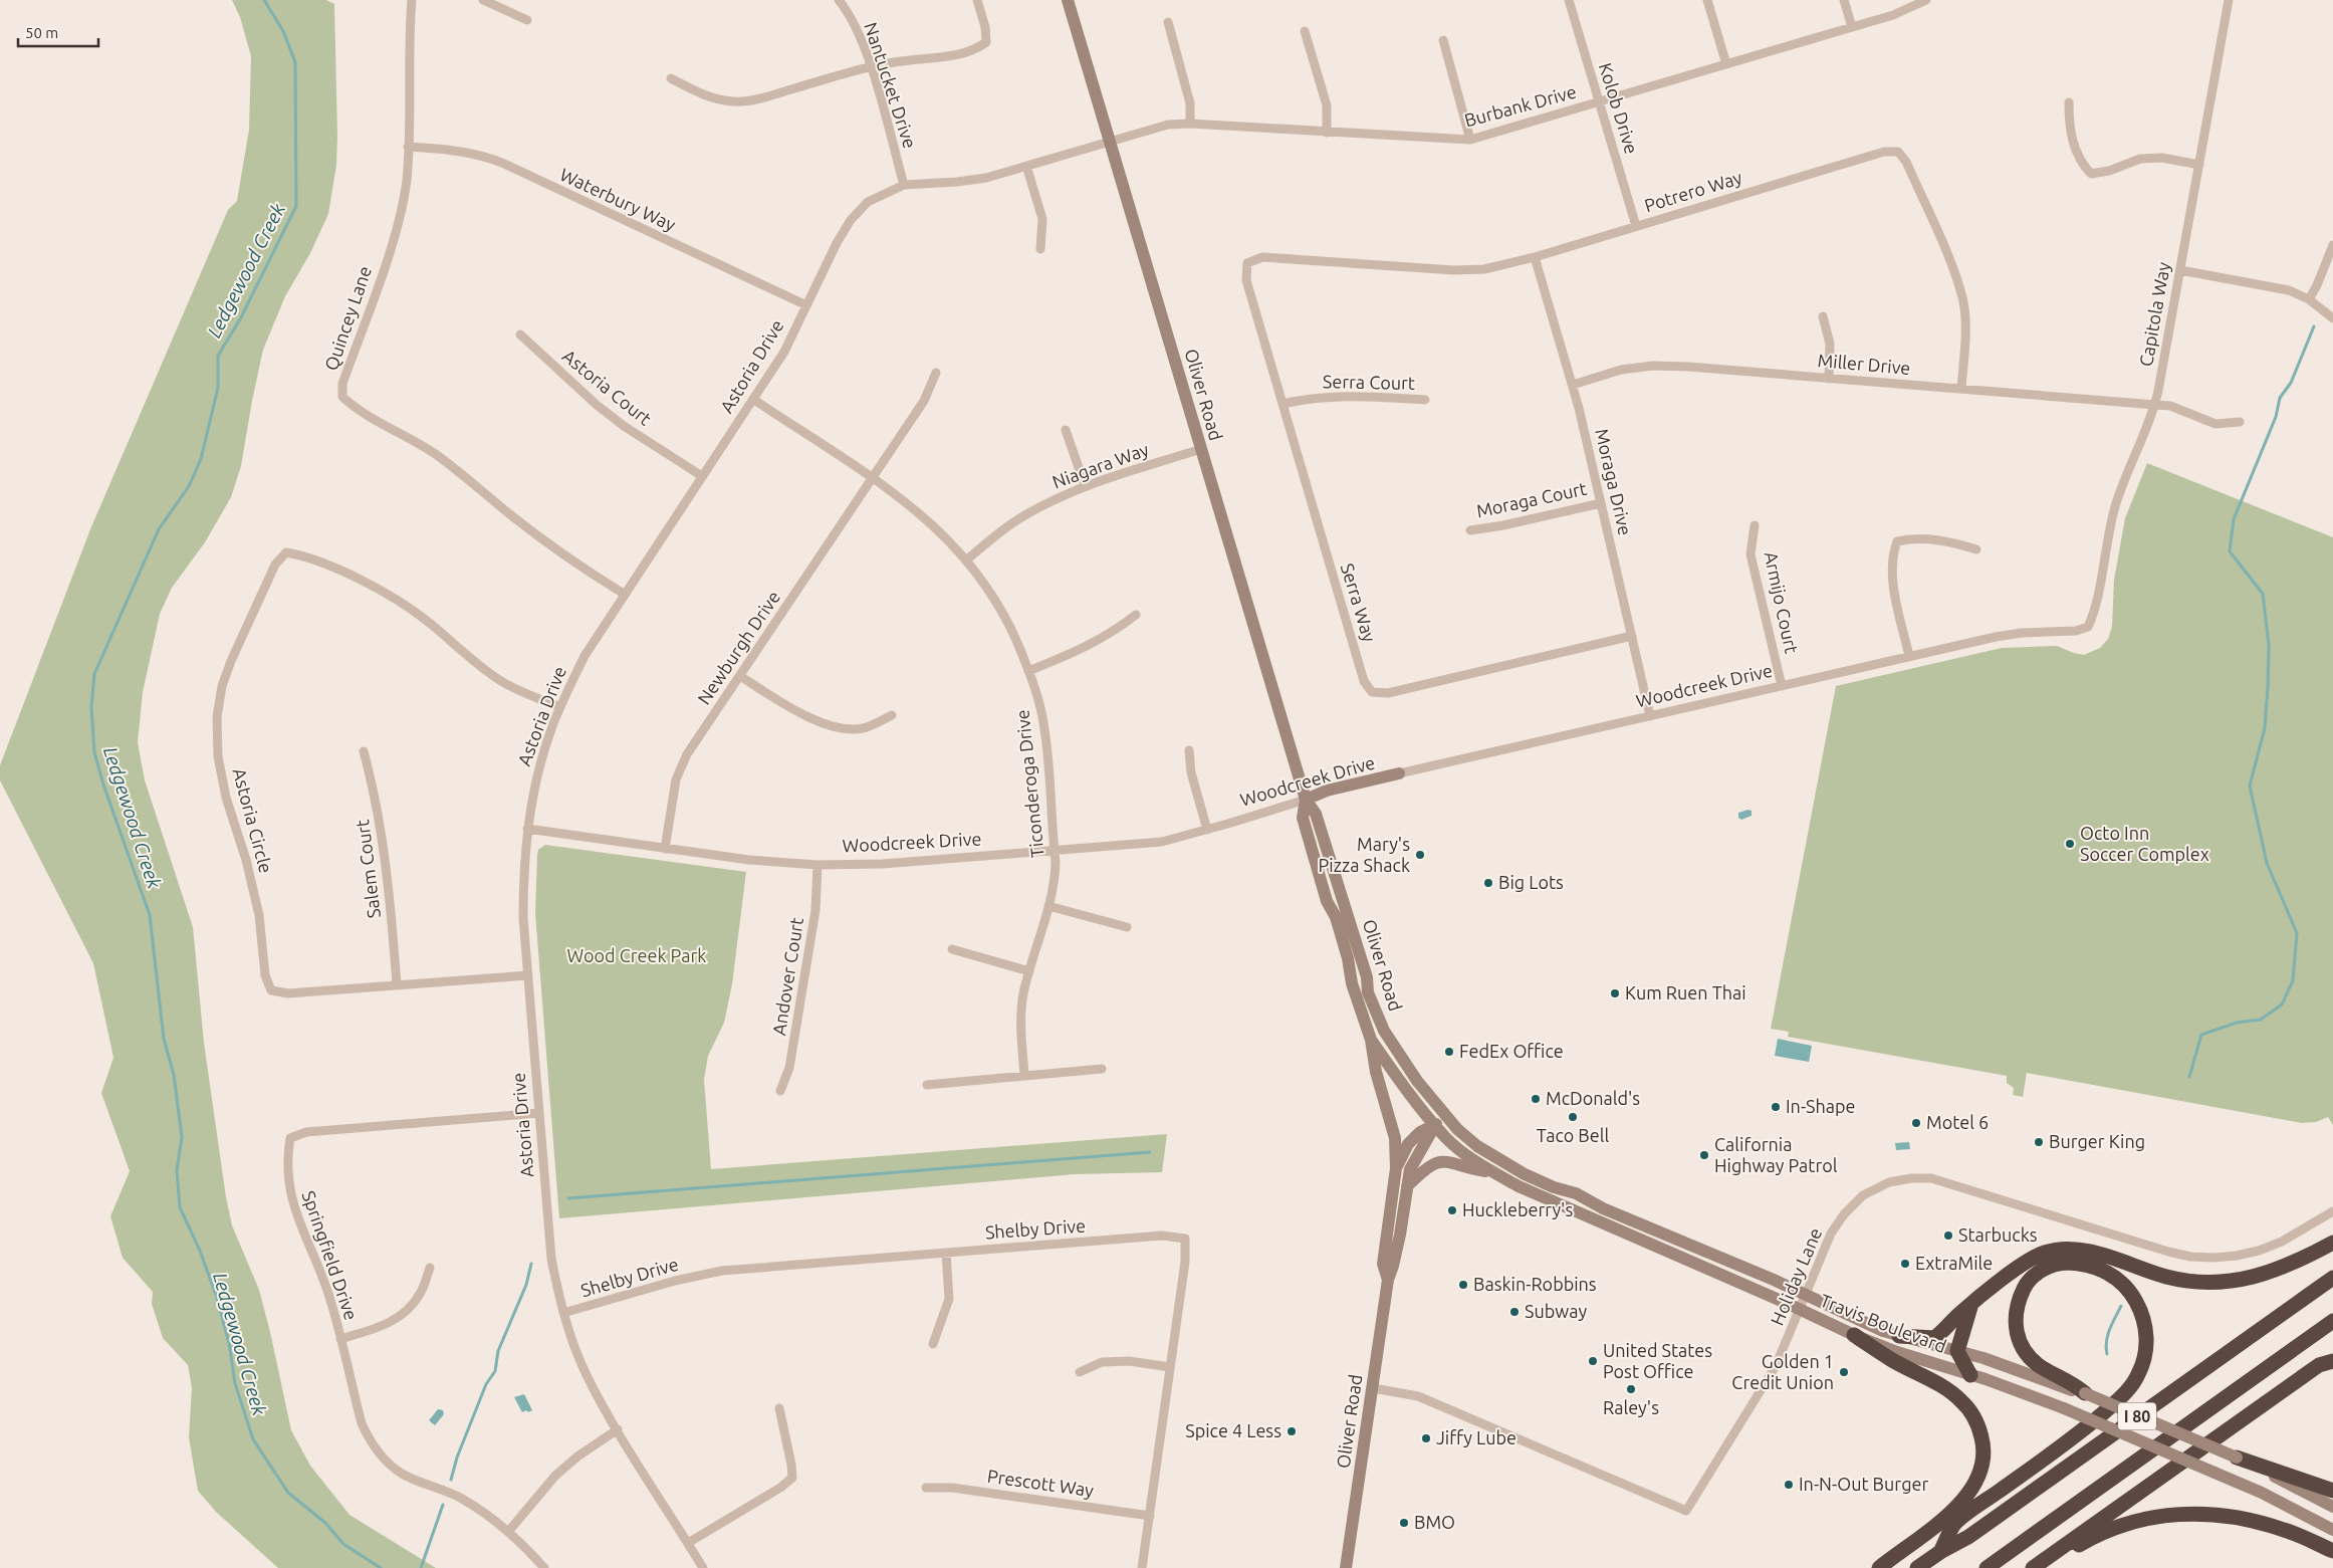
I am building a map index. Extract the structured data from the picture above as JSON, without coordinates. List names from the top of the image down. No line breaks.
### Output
{"streets":{"highway":["I 80"],"street":["Nantucket Drive","Burbank Drive","Kolob Drive","Potrero Way","Waterbury Way","Capitola Way","Quincey Lane","Miller Drive","Astoria Drive","Serra Court","Astoria Court","Oliver Road","Niagara Way","Moraga Drive","Moraga Court","Serra Way","Armijo Court","Newburgh Drive","Woodcreek Drive","Ticonderoga Drive","Astoria Circle","Salem Court","Andover Court","Shelby Drive","Springfield Drive","Holiday Lane","Travis Boulevard","Prescott Way"]},"crossings":[["Nantucket Drive","Astoria Drive"],["Burbank Drive","Kolob Drive"],["Burbank Drive","Astoria Drive"],["Burbank Drive","Oliver Road"],["Kolob Drive","Potrero Way"],["Potrero Way","Miller Drive"],["Potrero Way","Moraga Drive"],["Potrero Way","Serra Way"],["Waterbury Way","Quincey Lane"],["Waterbury Way","Astoria Drive"],["Capitola Way","Miller Drive"],["Capitola Way","Woodcreek Drive"],["Quincey Lane","Astoria Drive"],["Miller Drive","Moraga Drive"],["Astoria Drive","Astoria Court"],["Astoria Drive","Oliver Road"],["Astoria Drive","Woodcreek Drive"],["Astoria Drive","Ticonderoga Drive"],["Astoria Drive","Astoria Circle"],["Astoria Drive","Shelby Drive"],["Astoria Drive","Springfield Drive"],["Serra Court","Serra Way"],["Oliver Road","Niagara Way"],["Oliver Road","Woodcreek Drive"],["Oliver Road","Holiday Lane"],["Oliver Road","Travis Boulevard"],["Niagara Way","Ticonderoga Drive"],["Moraga Drive","Moraga Court"],["Moraga Drive","Serra Way"],["Moraga Drive","Woodcreek Drive"],["Armijo Court","Woodcreek Drive"],["Newburgh Drive","Woodcreek Drive"],["Newburgh Drive","Ticonderoga Drive"],["Woodcreek Drive","Ticonderoga Drive"],["Woodcreek Drive","Andover Court"],["Astoria Circle","Salem Court"],["Shelby Drive","Prescott Way"],["Holiday Lane","Travis Boulevard"]],"water":["Ledgewood Creek"],"parks":["Wood Creek Park"],"places":["Octo Inn Soccer Complex","Mary's Pizza Shack","Big Lots","Kum Ruen Thai","FedEx Office","McDonald's","In-Shape","Taco Bell","Motel 6","Burger King","California Highway Patrol","Huckleberry's","Starbucks","ExtraMile","Baskin-Robbins","Subway","United States Post Office","Golden 1 Credit Union","Raley's","Spice 4 Less","Jiffy Lube","In-N-Out Burger","BMO"],"scale_bar":"50 m"}
